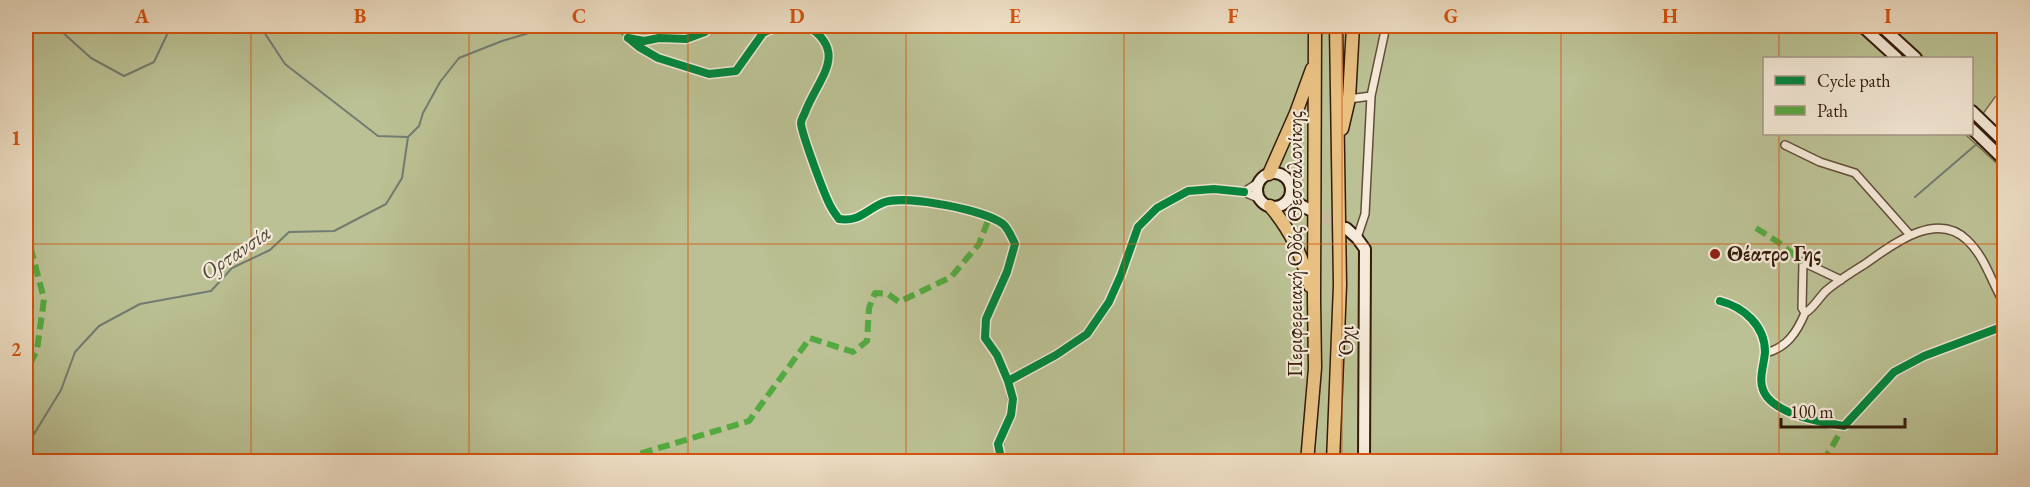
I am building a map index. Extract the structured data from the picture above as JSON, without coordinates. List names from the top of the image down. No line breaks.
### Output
{"streets":{"highway":["Περιφερειακή Οδός Θεσσαλονίκης"],"main road":["Όχι"]},"water":["Ορτανσία"],"places":["Θέατρο Γης"],"legend":["Cycle path","Path"],"scale_bar":"100 m","grid":{"columns":["A","B","C","D","E","F","G","H","I"],"rows":["1","2"]}}
